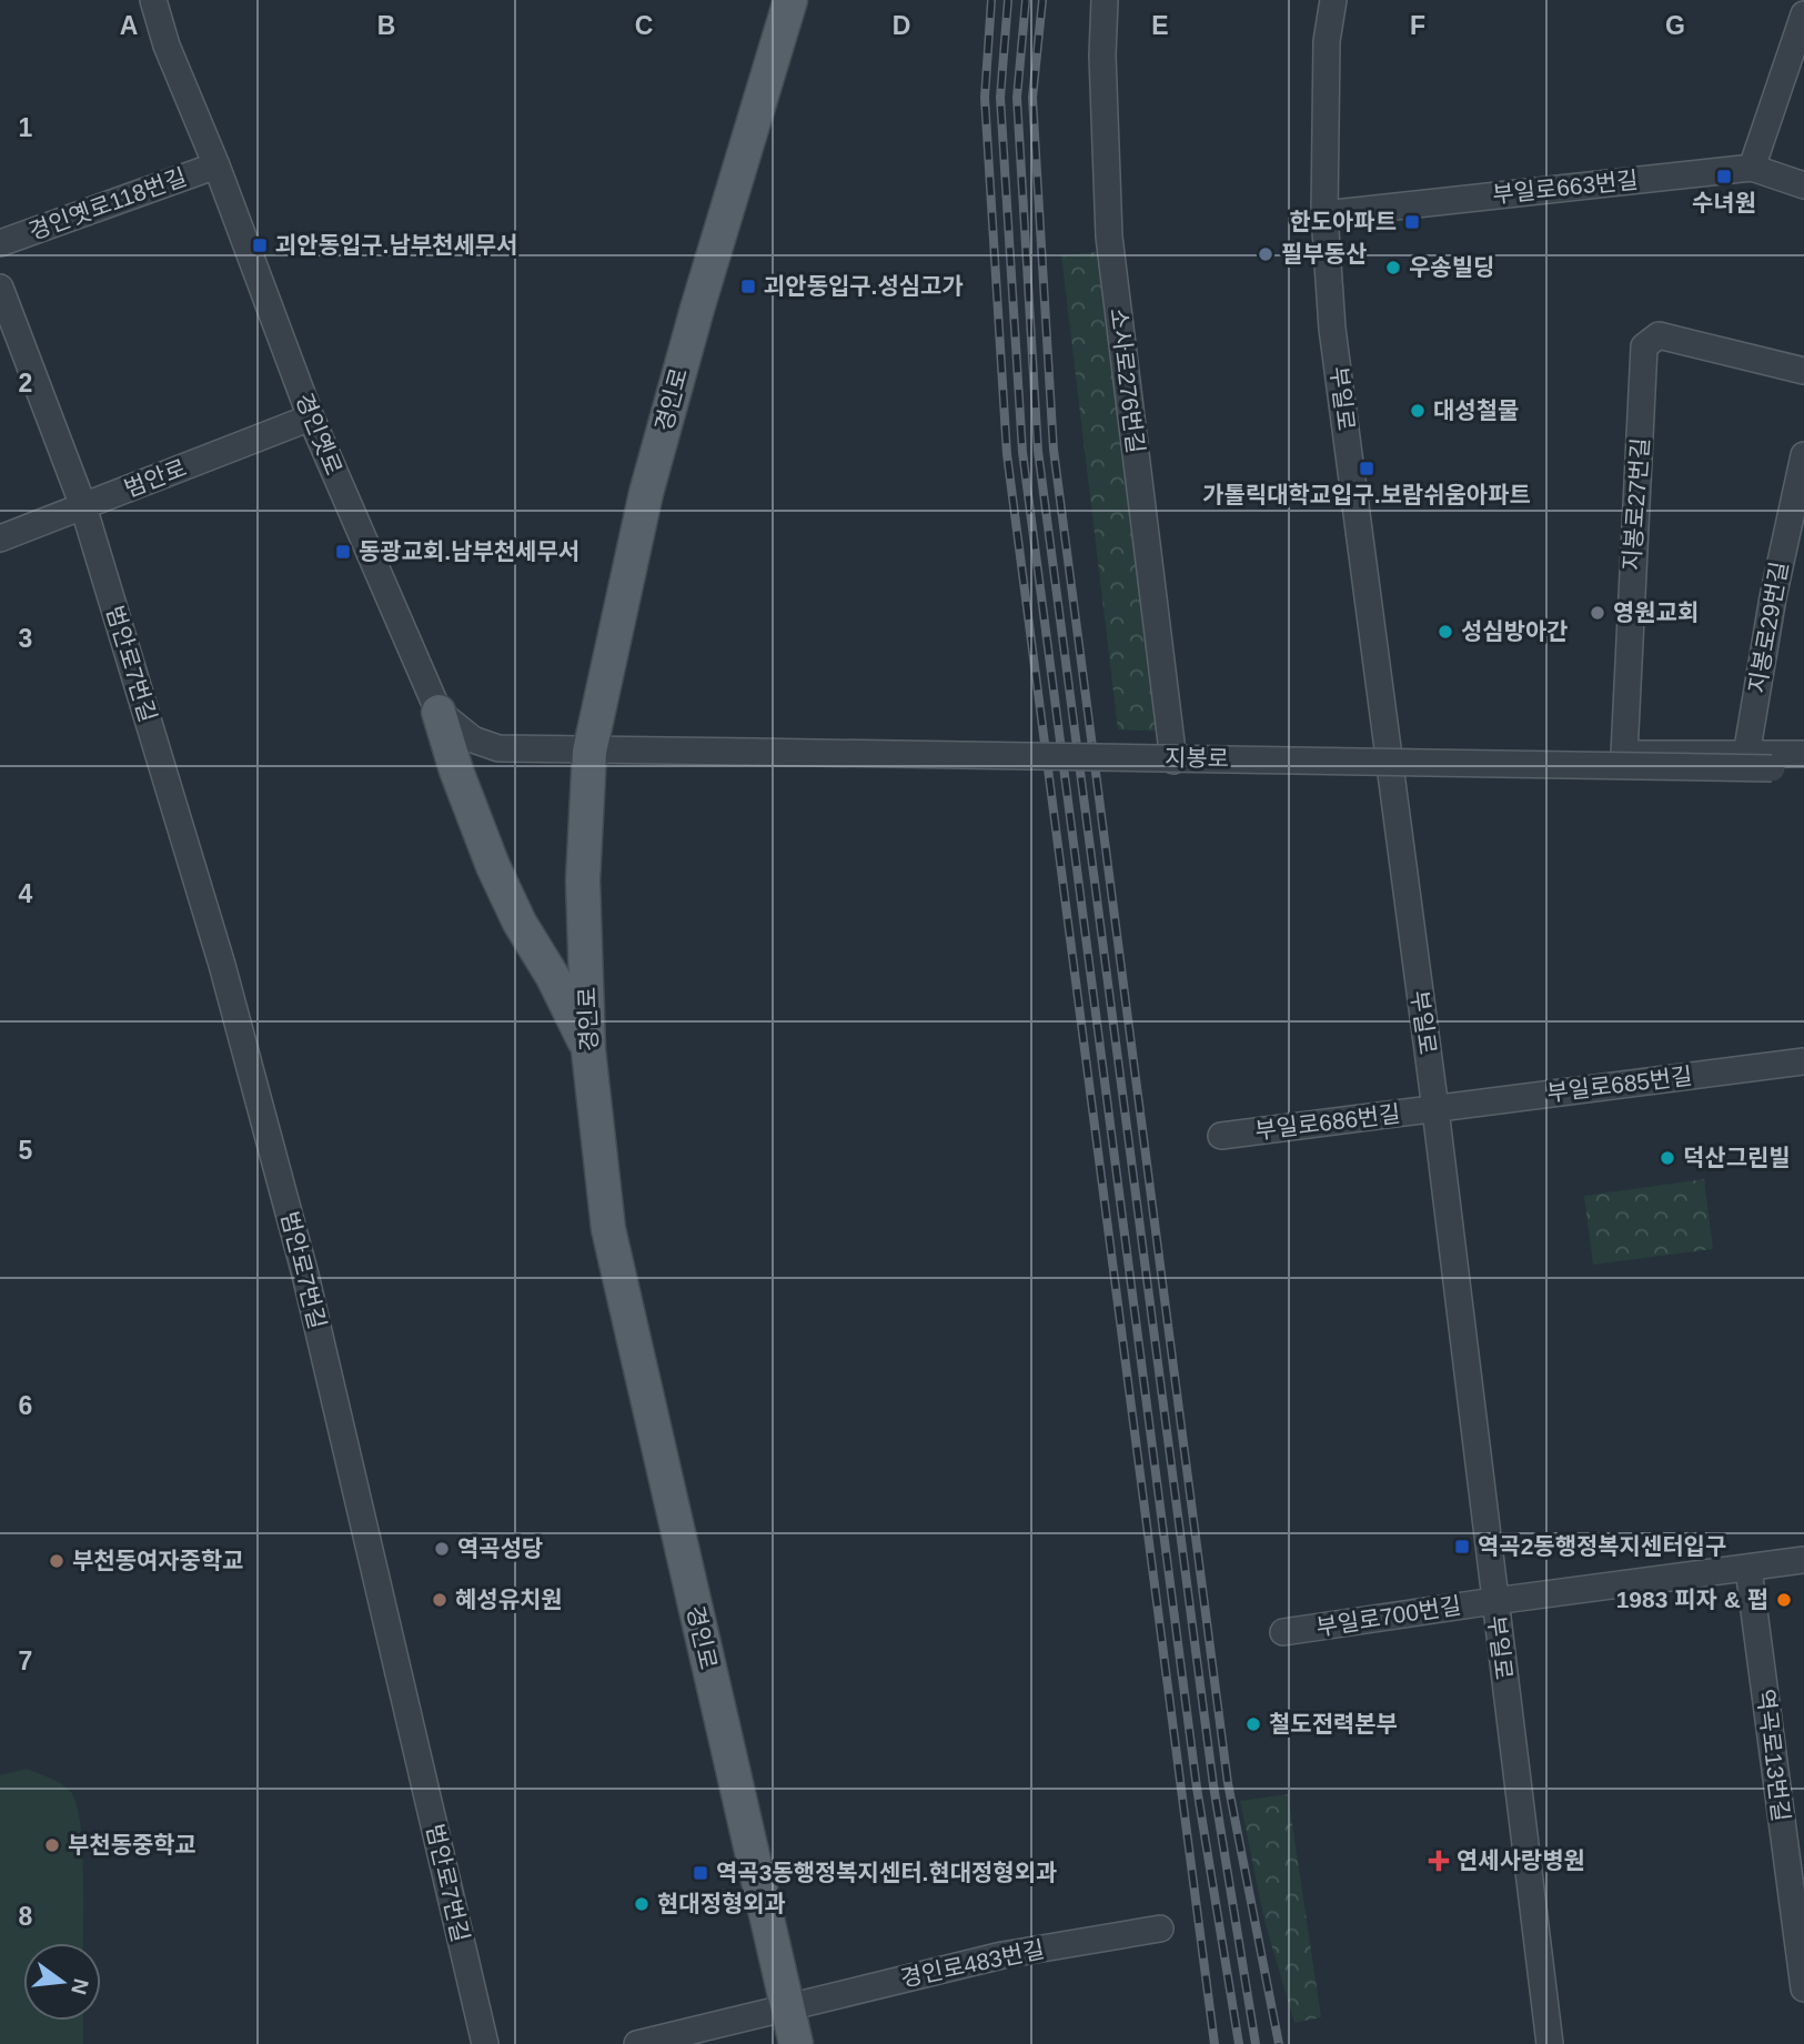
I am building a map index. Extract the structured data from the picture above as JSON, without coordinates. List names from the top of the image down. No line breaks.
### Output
{"streets":{"main road":["경인로"],"street":["부일로663번길","경인옛로118번길","소사로276번길","부일로","경인옛로","범안로","지봉로27번길","지봉로29번길","범안로7번길","지봉로","부일로685번길","부일로686번길","부일로700번길","역곡로13번길","경인로483번길"]},"crossings":[["부일로663번길","부일로"],["경인옛로118번길","경인옛로"],["부일로","부일로685번길"],["부일로","부일로686번길"],["부일로","부일로700번길"],["경인로","경인옛로"],["경인로","지봉로"],["경인로","경인로483번길"],["경인옛로","범안로"],["경인옛로","지봉로"],["범안로","범안로7번길"],["지봉로27번길","지봉로29번길"],["부일로685번길","부일로686번길"],["부일로700번길","역곡로13번길"]],"places":{"transit":["수녀원","한도아파트","괴안동입구.남부천세무서","괴안동입구.성심고가","가톨릭대학교입구.보람쉬움아파트","동광교회.남부천세무서","역곡2동행정복지센터입구","역곡3동행정복지센터.현대정형외과"],"other":["필부동산","우송빌딩","대성철물","영원교회","성심방아간","덕산그린빌","역곡성당","부천동여자중학교","혜성유치원","1983 피자 & 펍","철도전력본부","부천동중학교","현대정형외과"],"health":["연세사랑병원"]},"north":"right","grid":{"columns":["A","B","C","D","E","F","G"],"rows":["1","2","3","4","5","6","7","8"]}}
